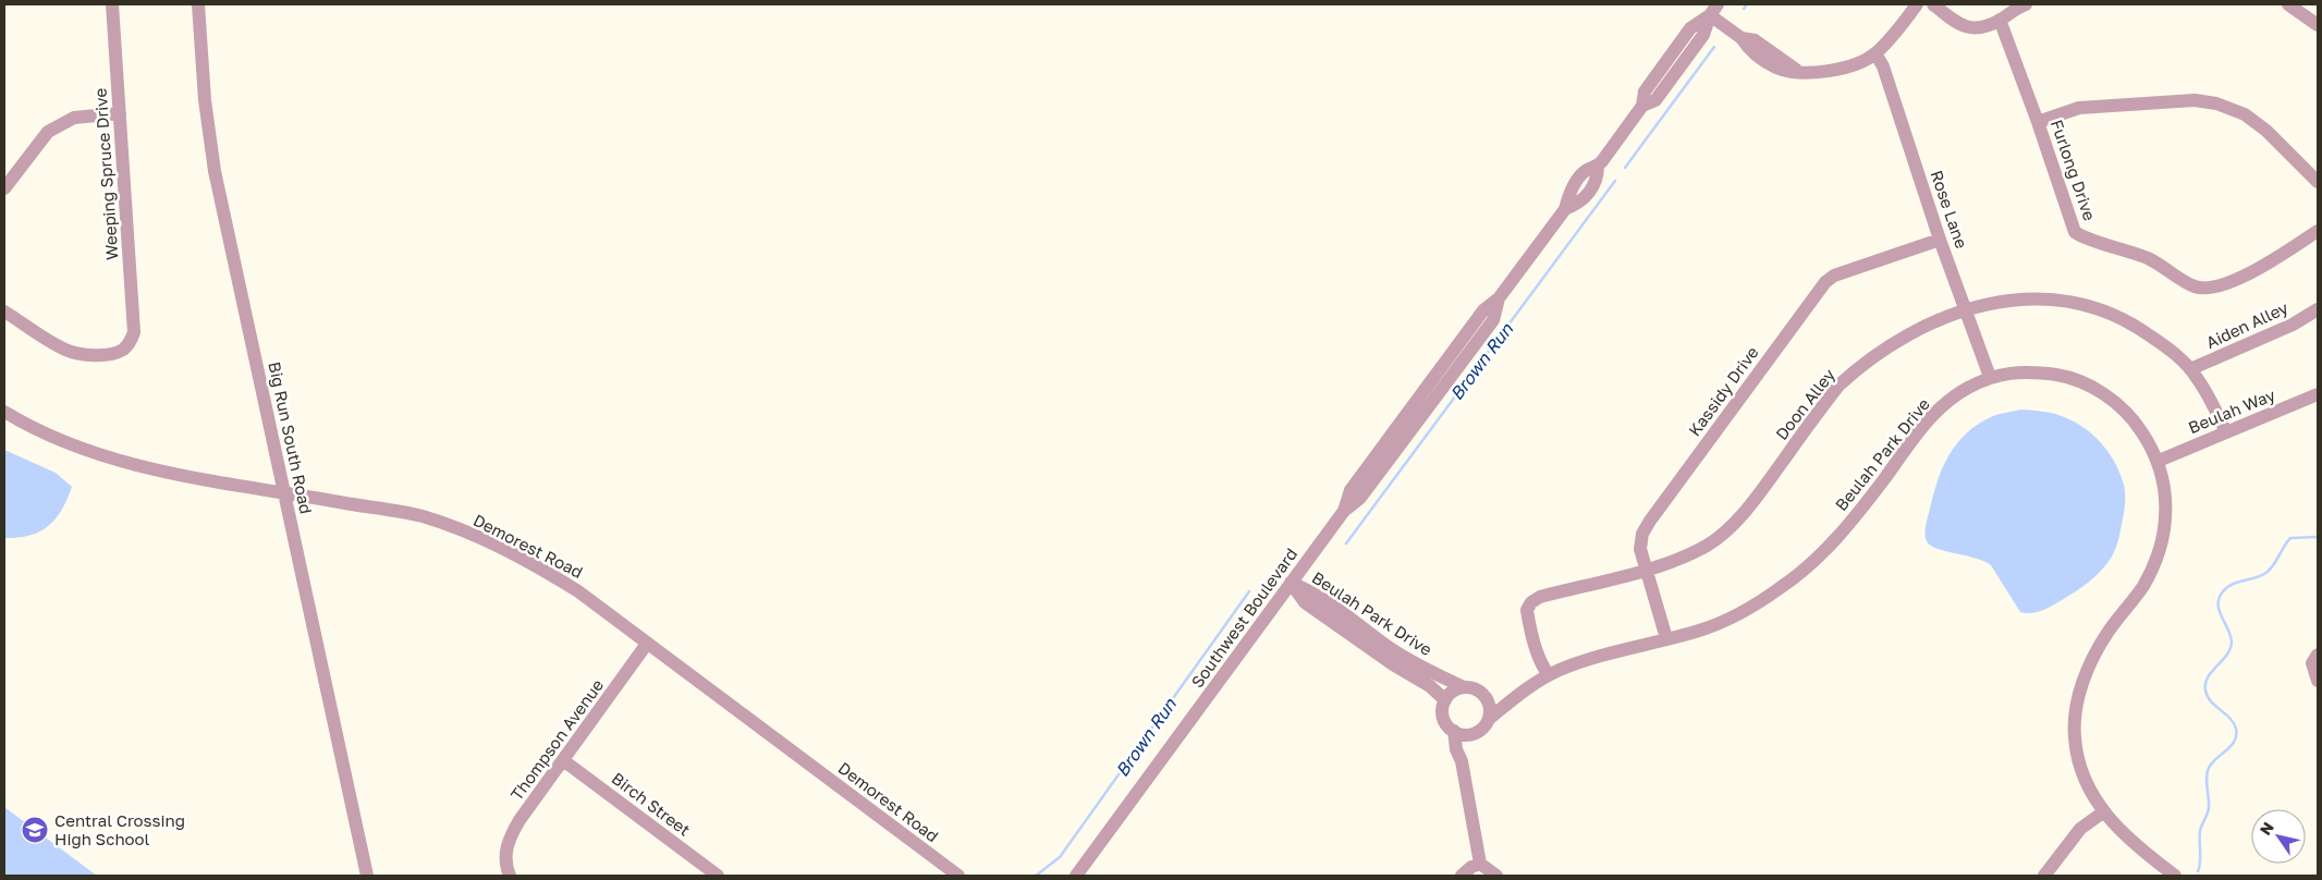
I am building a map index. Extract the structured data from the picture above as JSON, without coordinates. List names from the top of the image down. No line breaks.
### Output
{"streets":{"street":["Furlong Drive","Weeping Spruce Drive","Rose Lane","Aiden Alley","Kassidy Drive","Doon Alley","Beulah Way","Big Run South Road","Beulah Park Drive","Demorest Road","Southwest Boulevard","Thompson Avenue","Birch Street"]},"crossings":[["Rose Lane","Kassidy Drive"],["Rose Lane","Doon Alley"],["Rose Lane","Beulah Park Drive"],["Aiden Alley","Doon Alley"],["Kassidy Drive","Doon Alley"],["Kassidy Drive","Beulah Park Drive"],["Doon Alley","Beulah Way"],["Doon Alley","Beulah Park Drive"],["Beulah Way","Beulah Park Drive"],["Big Run South Road","Demorest Road"],["Beulah Park Drive","Southwest Boulevard"],["Demorest Road","Thompson Avenue"],["Thompson Avenue","Birch Street"]],"water":["Brown Run"],"places":{"school or university":["Central Crossing High School"]},"north":"top left"}
